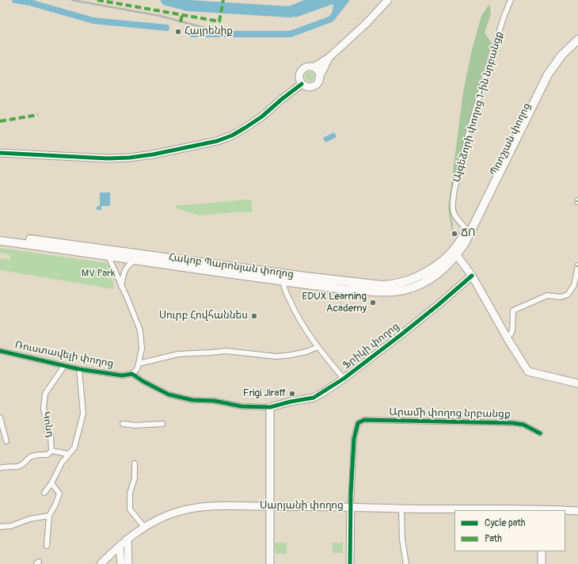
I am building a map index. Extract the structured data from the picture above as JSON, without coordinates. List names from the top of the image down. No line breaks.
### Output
{"streets":{"main road":["Պռոշյան փողոց","Հակոբ Պարոնյան փողոց"],"street":["Այգեձորի փողոց 1-ին նրբանցք","Ֆրիկի փողոց","Ռուստավելի փողոց","Արամի փողոց նրբանցք","Կոնդ","Սարյանի փողոց"]},"crossings":[["Այգեձորի փողոց 1-ին նրբանցք","Պռոշյան փողոց"],["Պռոշյան փողոց","Հակոբ Պարոնյան փողոց"],["Ռուստավելի փողոց","Կոնդ"],["Արամի փողոց նրբանցք","Սարյանի փողոց"]],"parks":["MV Park"],"places":["Հայրենիք","ՃՈ","EDUX Learning Academy","Սուրբ Հովհաննես","Frigi Jiraff"],"legend":["Cycle path","Path"]}
